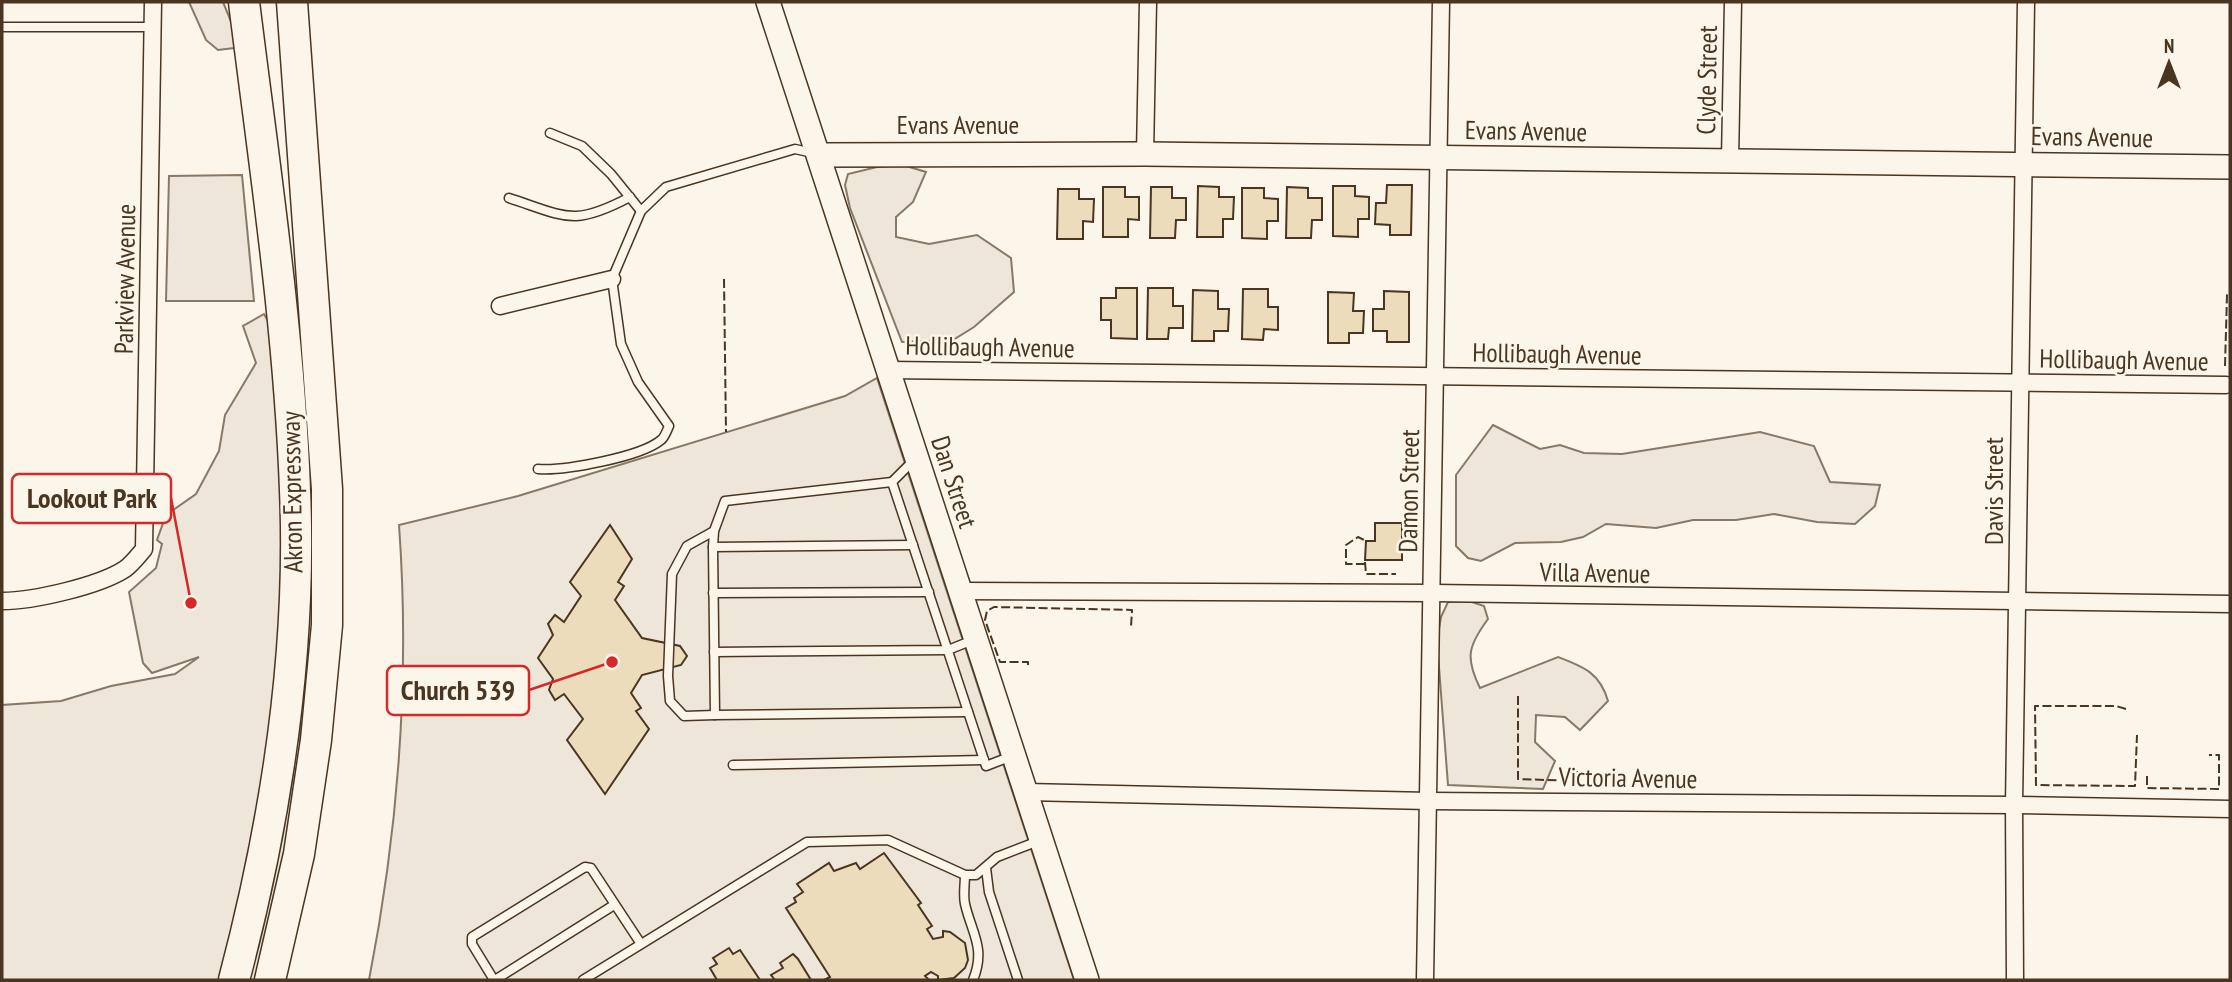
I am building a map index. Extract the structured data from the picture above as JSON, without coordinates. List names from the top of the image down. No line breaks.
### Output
{"streets":{"highway":["Akron Expressway"],"street":["Clyde Street","Evans Avenue","Parkview Avenue","Hollibaugh Avenue","Dan Street","Damon Street","Davis Street","Villa Avenue","Victoria Avenue"]},"crossings":[["Clyde Street","Evans Avenue"],["Evans Avenue","Dan Street"],["Evans Avenue","Damon Street"],["Evans Avenue","Davis Street"],["Hollibaugh Avenue","Dan Street"],["Hollibaugh Avenue","Damon Street"],["Hollibaugh Avenue","Davis Street"],["Dan Street","Villa Avenue"],["Dan Street","Victoria Avenue"],["Damon Street","Villa Avenue"],["Damon Street","Victoria Avenue"],["Davis Street","Villa Avenue"],["Davis Street","Victoria Avenue"]],"places":["Lookout Park","Church 539"],"north":"top"}
